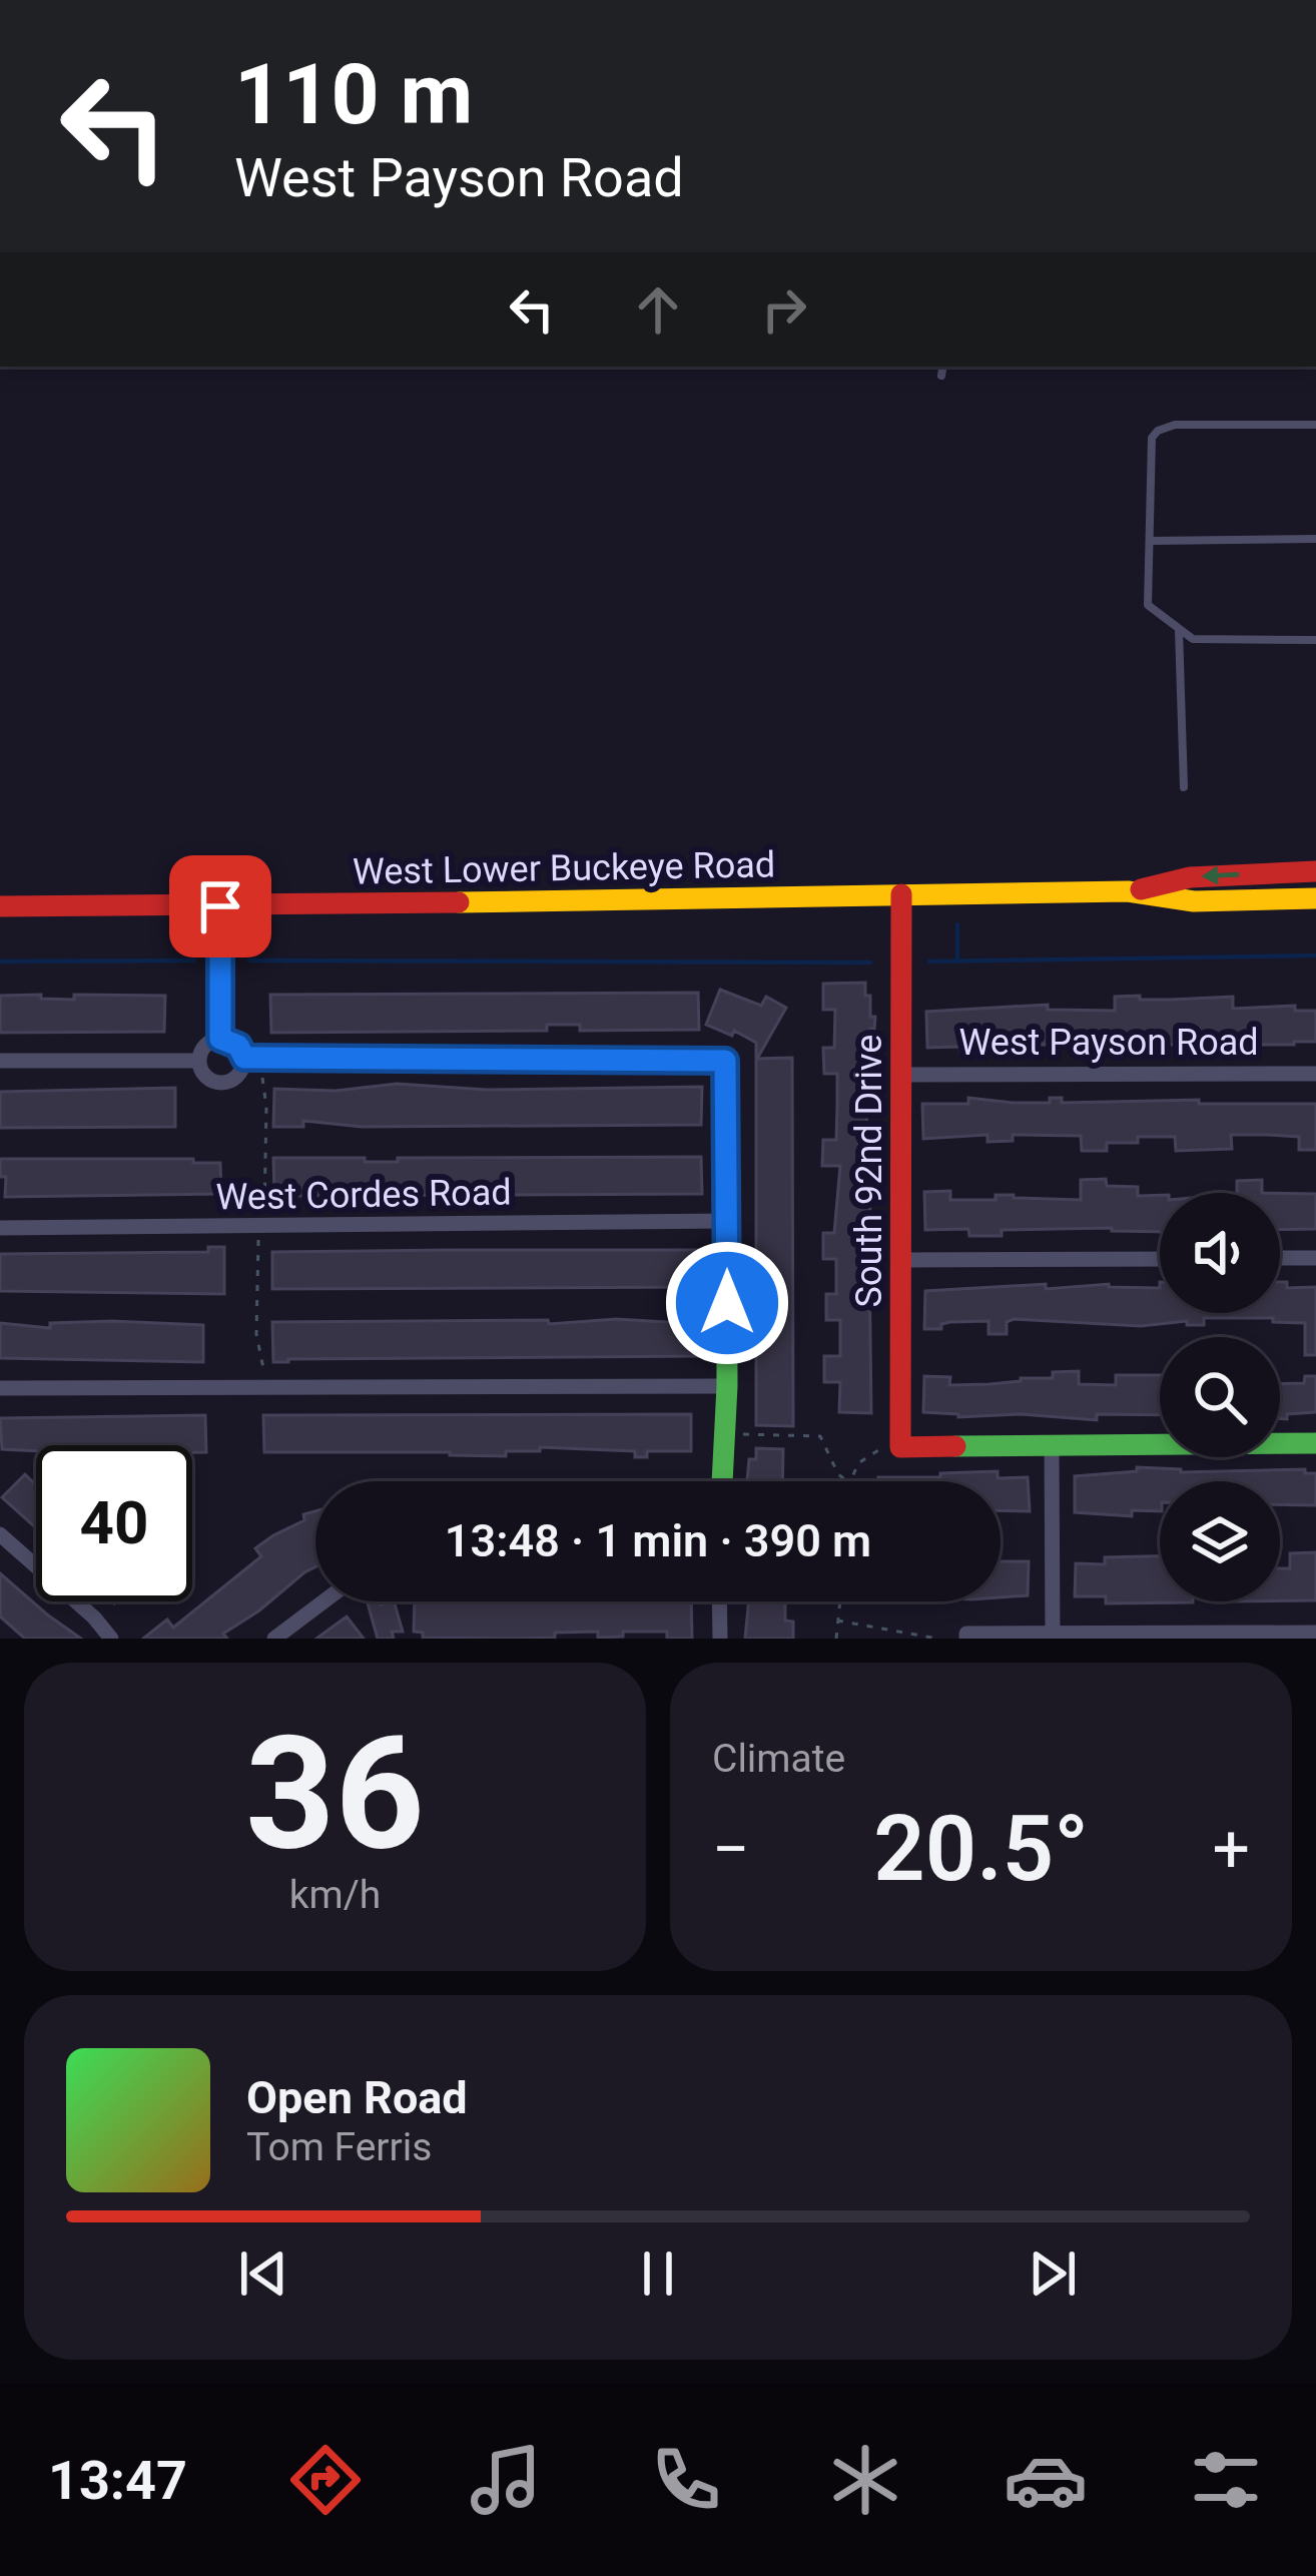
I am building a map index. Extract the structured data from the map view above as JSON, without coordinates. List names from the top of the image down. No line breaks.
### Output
{"streets":{"street":["West Lower Buckeye Road","West Payson Road","South 92nd Drive","West Cordes Road"]},"crossings":[["West Lower Buckeye Road","South 92nd Drive"],["West Payson Road","South 92nd Drive"]],"page":{"turn":["110 m","West Payson Road"],"limit":"40","trip":"13:48 · 1 min · 390 m","tile":[["36","km/h"],"Climate"],"heat":["−","20.5°","+"],"song":["Open Road","Tom Ferris"],"tabs":"13:47"}}
